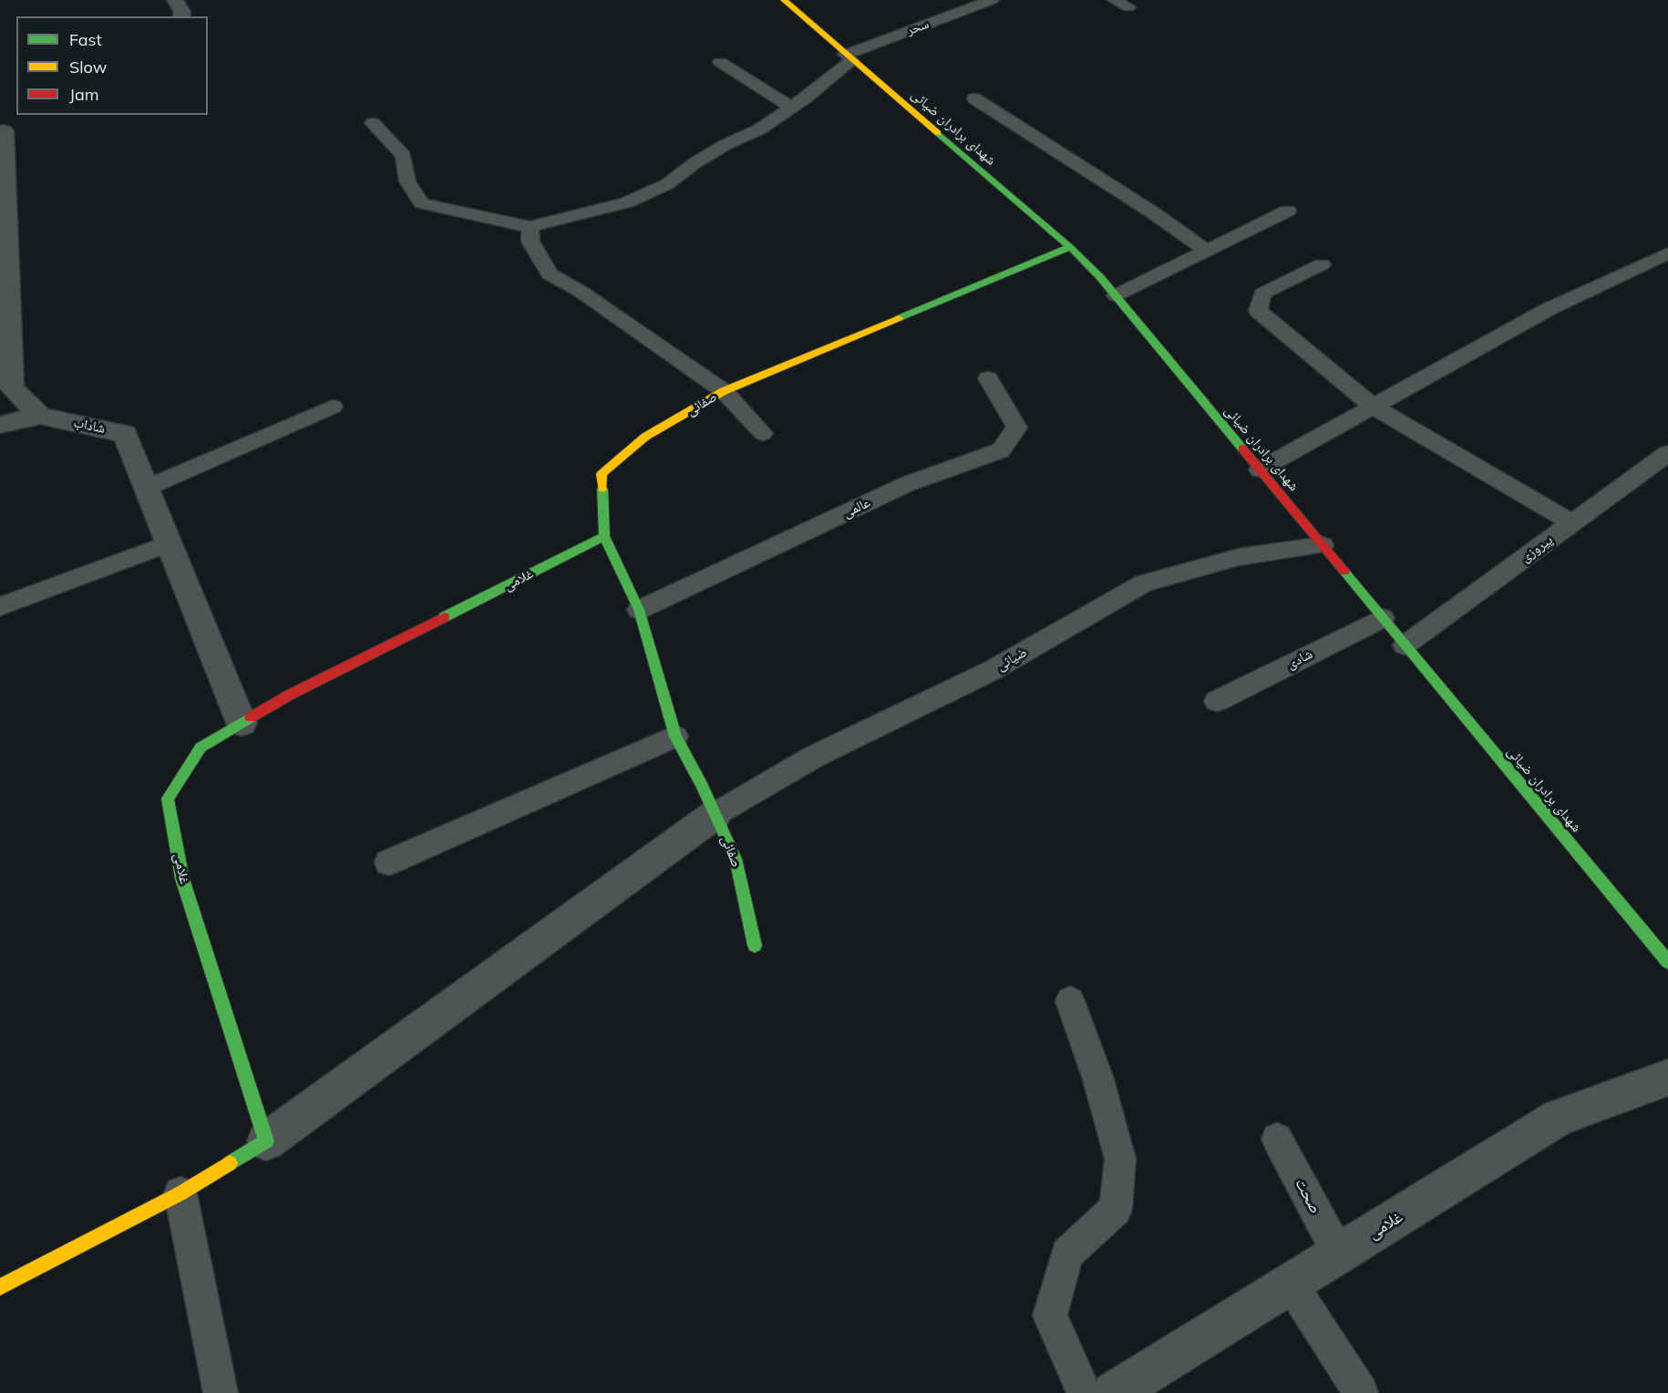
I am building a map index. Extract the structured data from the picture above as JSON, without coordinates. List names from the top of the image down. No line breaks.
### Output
{"streets":{"street":["شهدای برادران ضیائی","صفائی","شاداب","غلامی"],"lane":["سحر","عالمی","پیروزی","ضیائی","شادی","صحت"]},"crossings":[["سحر","شهدای برادران ضیائی"],["شهدای برادران ضیائی","پیروزی"],["شهدای برادران ضیائی","ضیائی"],["شهدای برادران ضیائی","شادی"],["صفائی","عالمی"],["صفائی","غلامی"],["صفائی","ضیائی"],["شاداب","غلامی"],["غلامی","صحت"]],"legend":["Fast","Slow","Jam"]}
